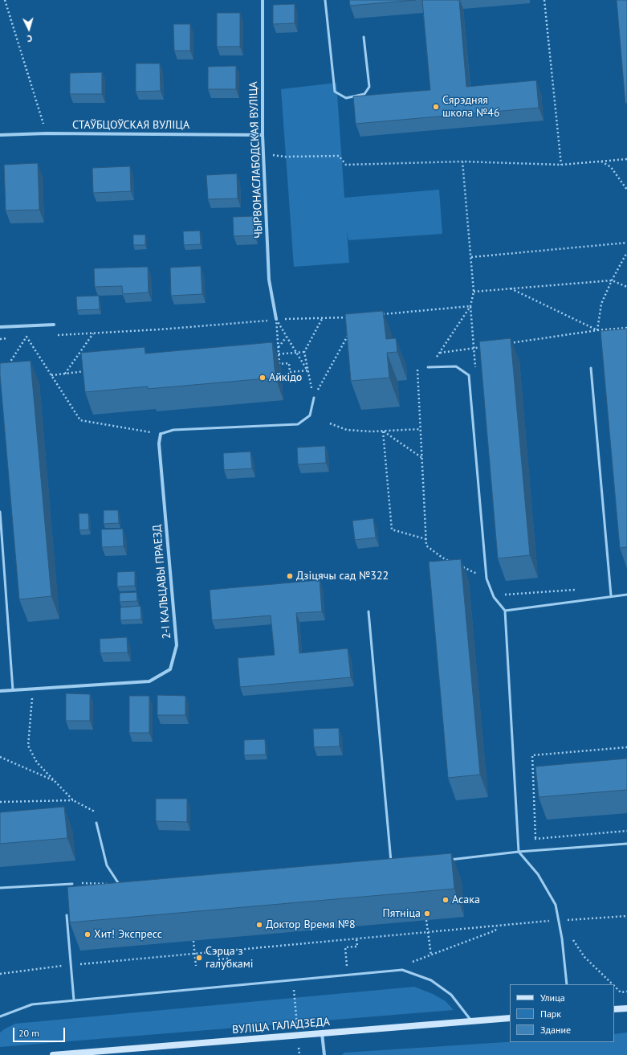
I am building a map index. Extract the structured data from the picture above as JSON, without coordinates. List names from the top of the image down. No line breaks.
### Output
{"streets":{"main road":["ВУЛІЦА ГАЛАДЗЕДА"],"street":["СТАЎБЦОЎСКАЯ ВУЛІЦА","ЧЫРВОНАСЛАБОДСКАЯ ВУЛІЦА","2-І КАЛЬЦАВЫ ПРАЕЗД"]},"crossings":[["СТАЎБЦОЎСКАЯ ВУЛІЦА","ЧЫРВОНАСЛАБОДСКАЯ ВУЛІЦА"]],"places":["Сярэдняя школа №46","Айкідо","Дзіцячы сад №322","Асака","Пятніца","Доктор Время №8","Хит! Экспресс","Сэрца з галубкамі"],"legend":["Улица","Парк","Здание"],"scale_bar":"20 m","north":"bottom"}
